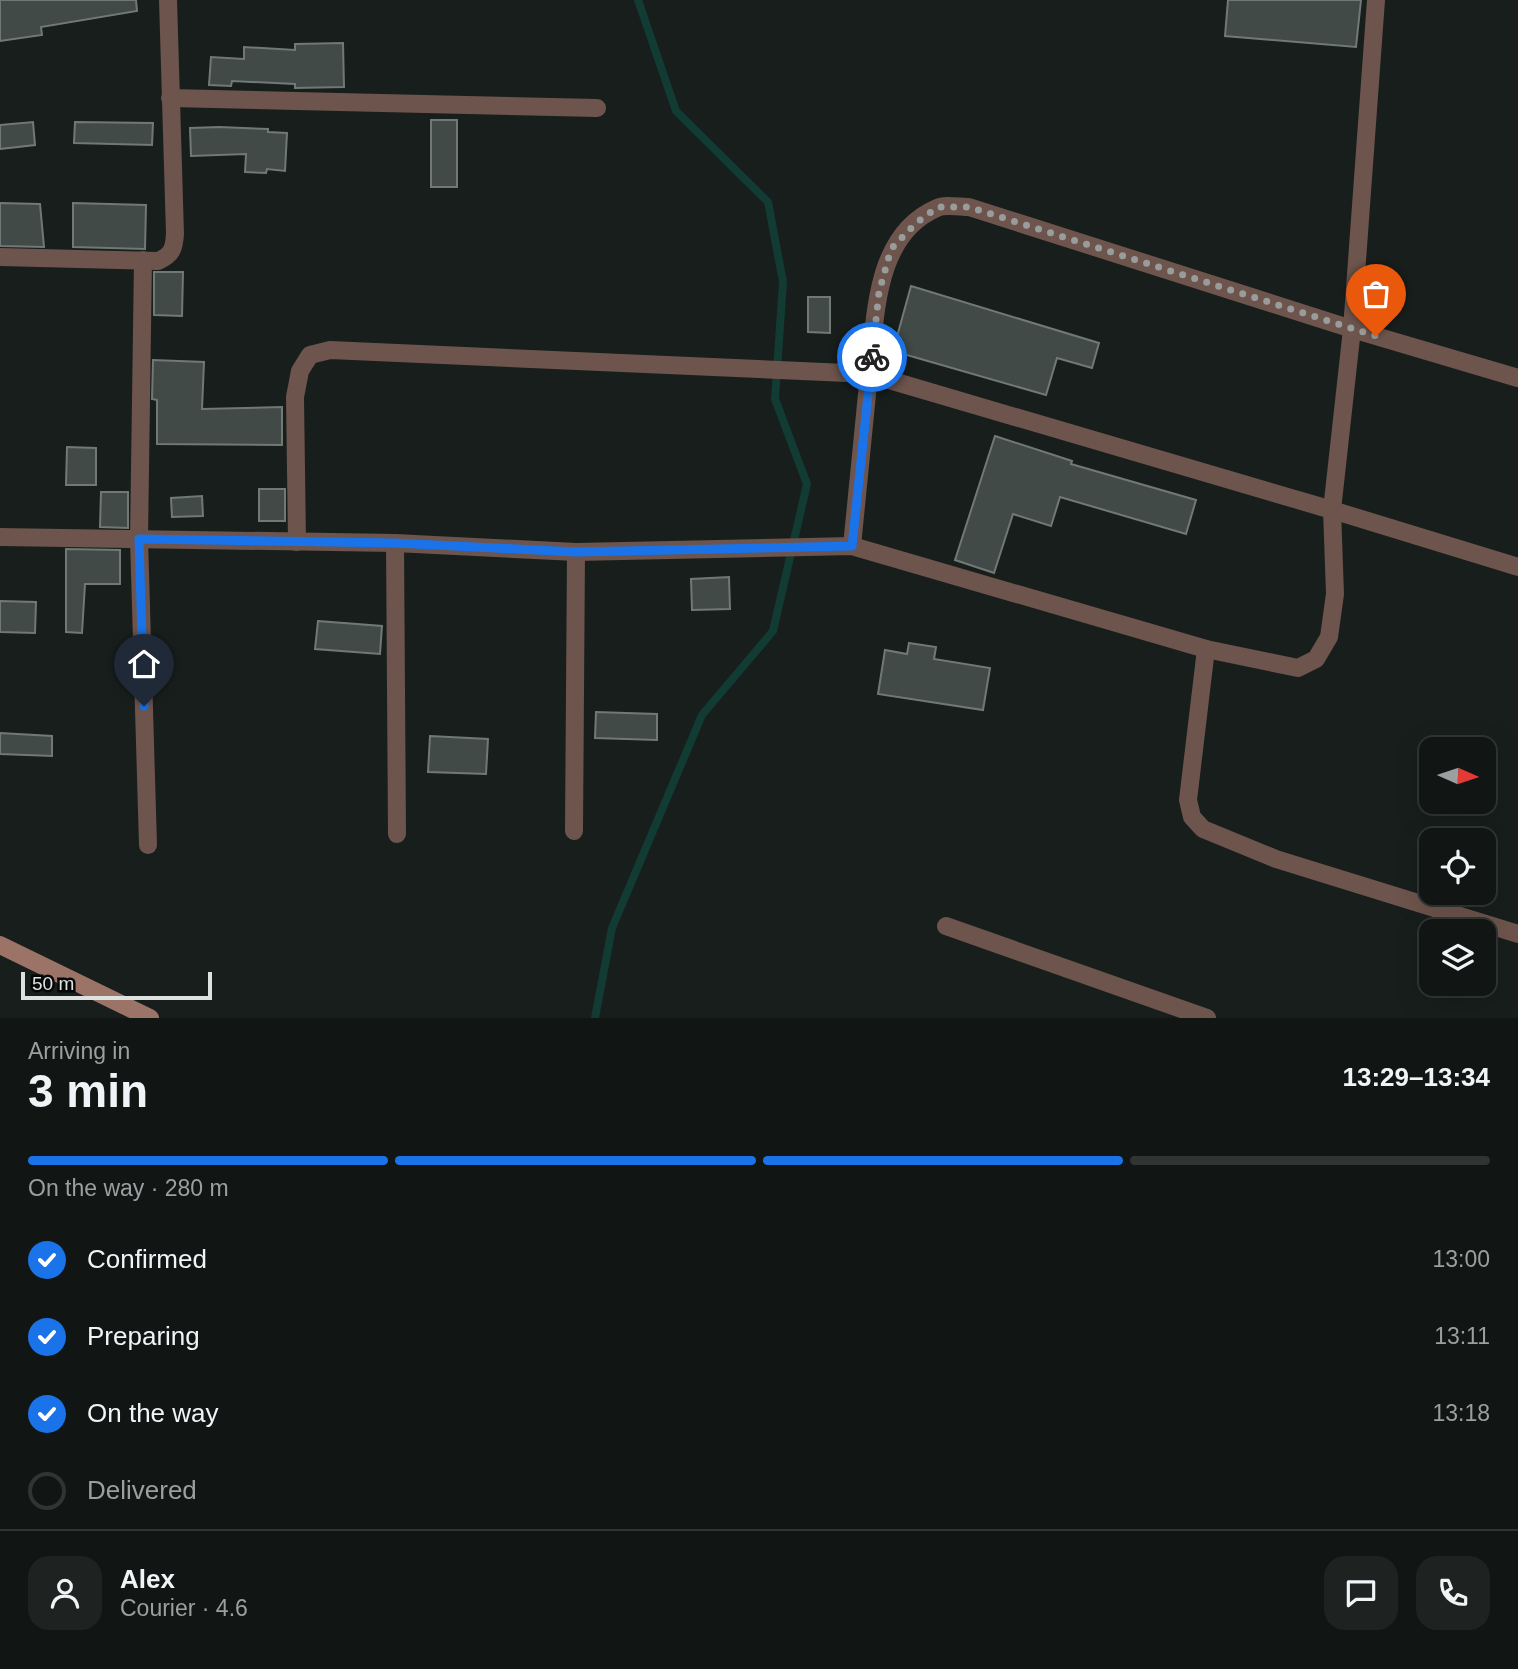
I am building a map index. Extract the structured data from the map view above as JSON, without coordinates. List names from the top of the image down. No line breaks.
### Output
{"scale_bar":"50 m","north":"right","page":{"scale":"50 m","heading":["3 min","Arriving in","13:29–13:34"],"panel":["Alex","Courier · 4.6"],"bar":"On the way · 280 m","list":[["Confirmed","13:00"],["Preparing","13:11"],["On the way","13:18"],"Delivered"]}}
